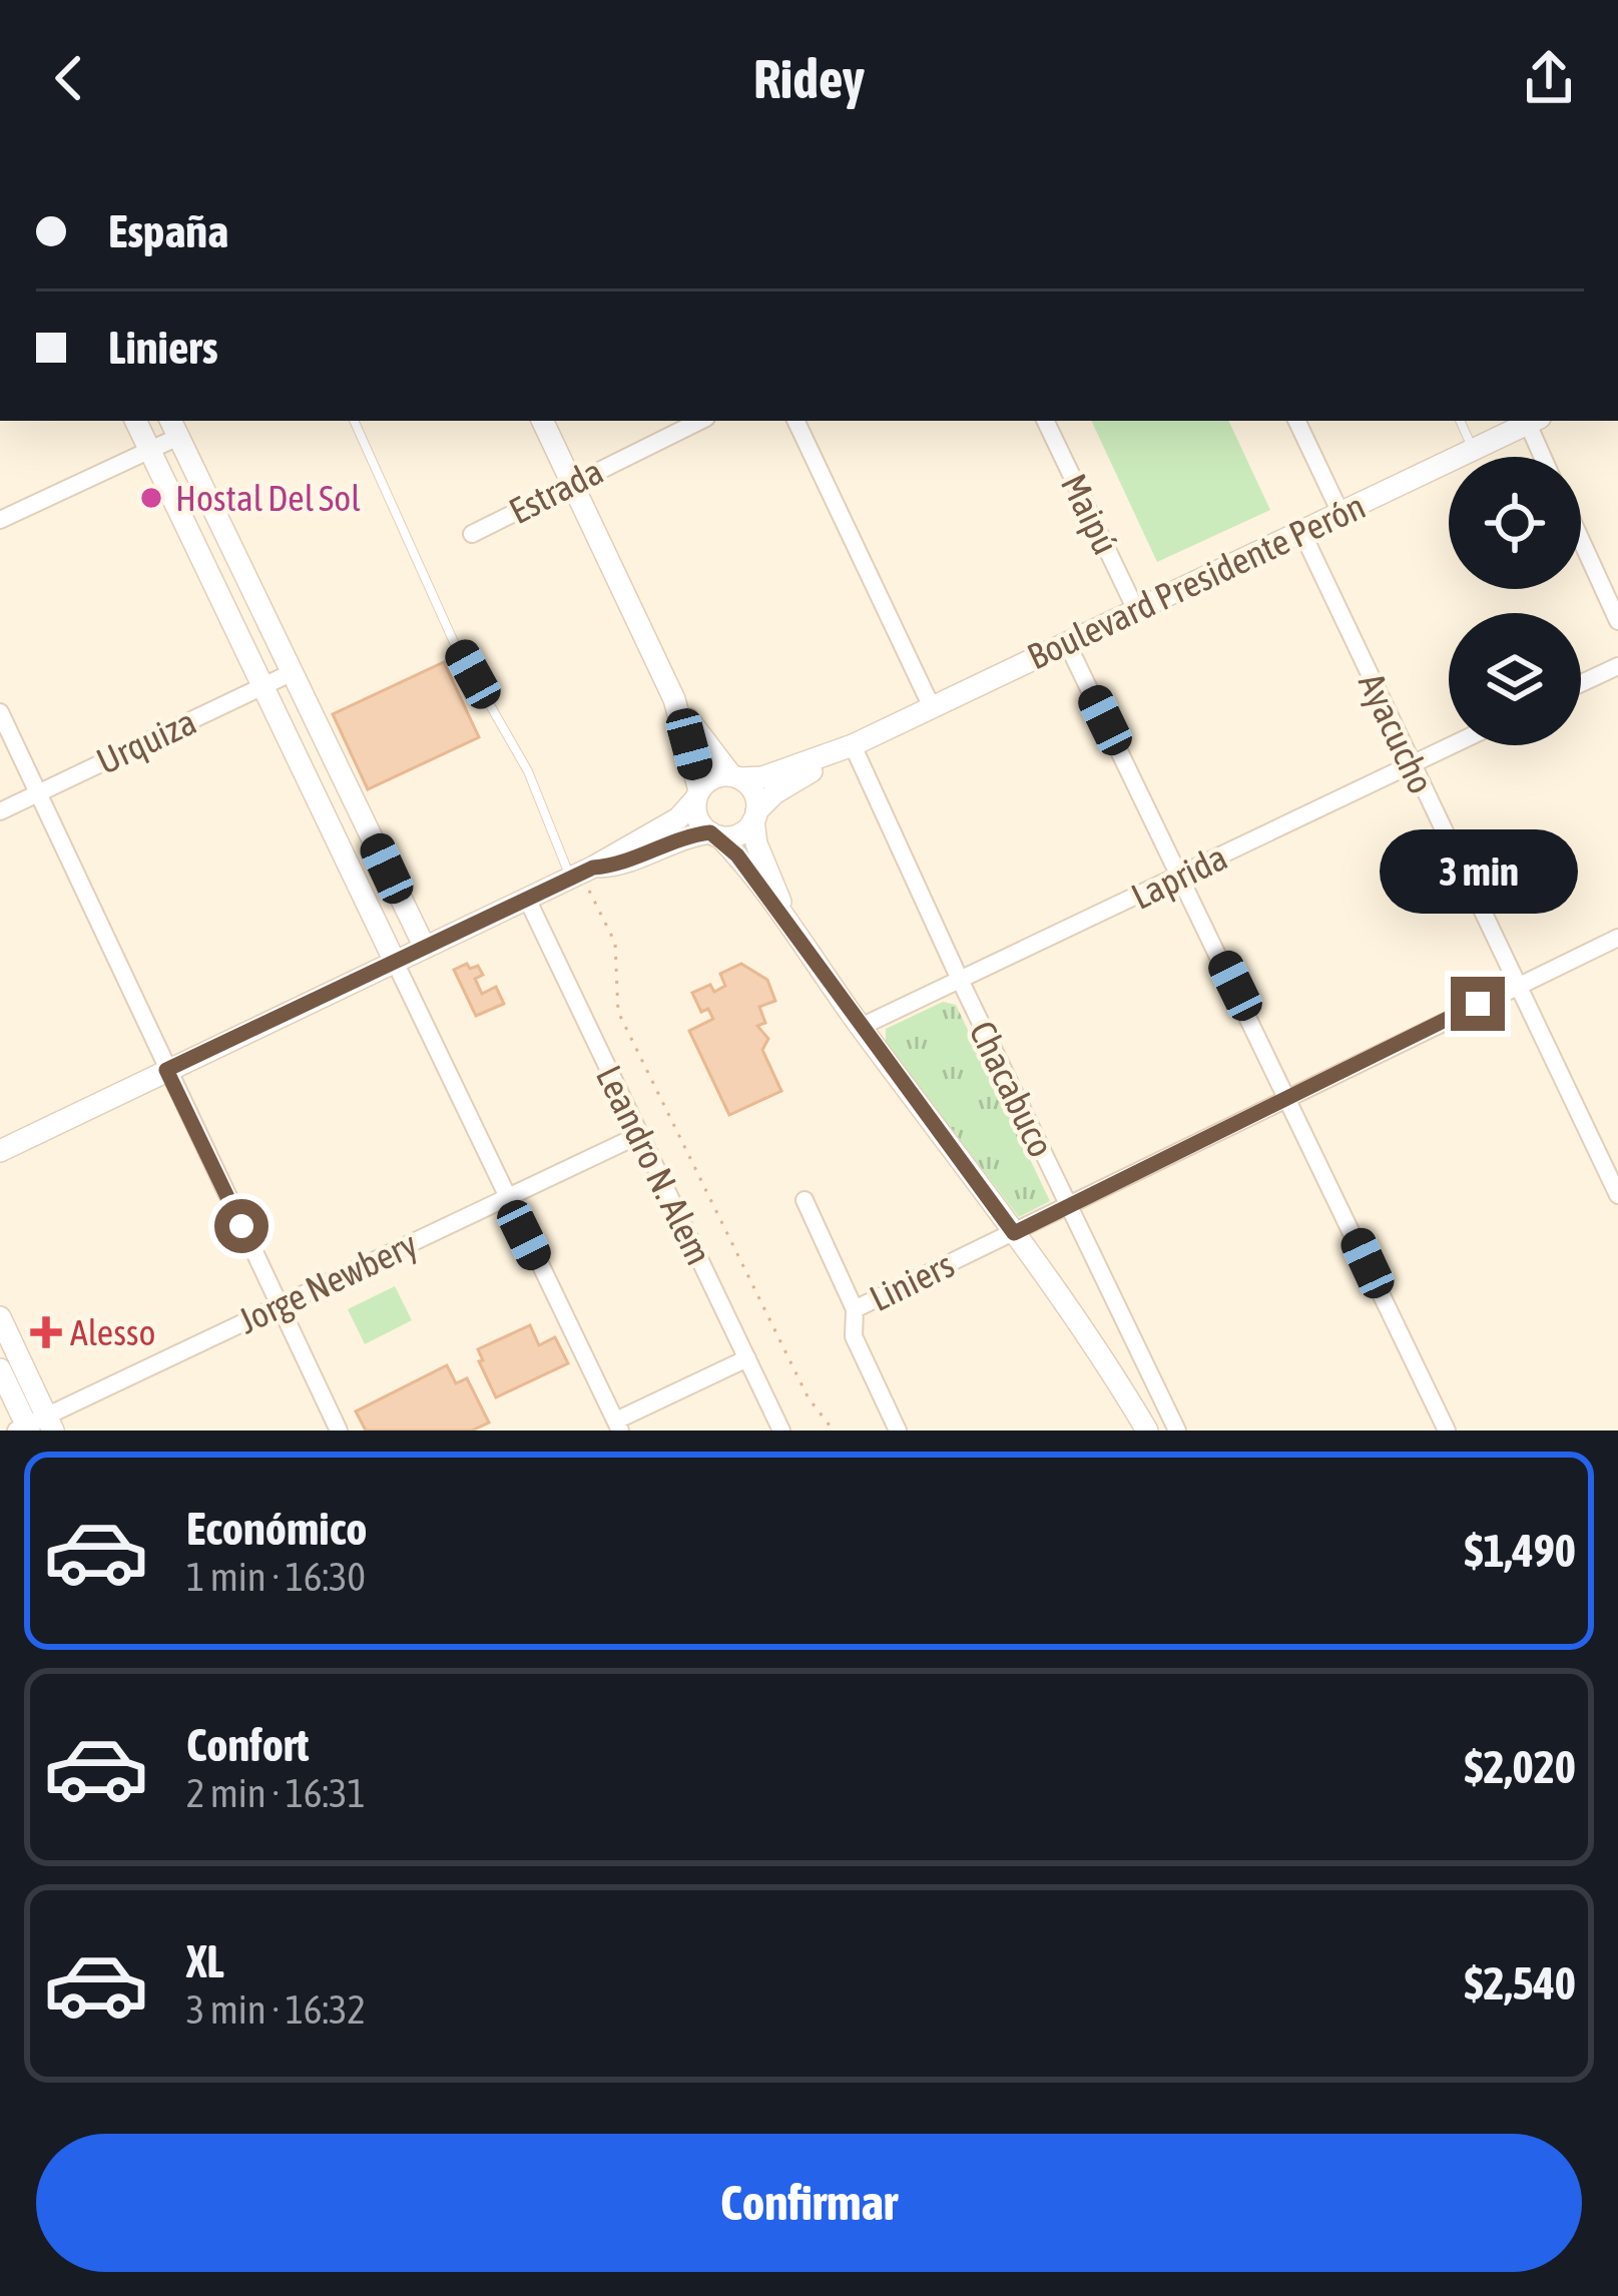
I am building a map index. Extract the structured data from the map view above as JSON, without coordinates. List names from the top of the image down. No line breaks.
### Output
{"streets":{"street":["Estrada","Maipú","Boulevard Presidente Perón","Ayacucho","Urquiza","Laprida","Chacabuco","Leandro N. Alem","Liniers","Jorge Newbery"]},"crossings":[["Maipú","Boulevard Presidente Perón"],["Boulevard Presidente Perón","Ayacucho"],["Boulevard Presidente Perón","Chacabuco"],["Ayacucho","Laprida"],["Ayacucho","Liniers"],["Laprida","Chacabuco"],["Chacabuco","Liniers"],["Leandro N. Alem","Jorge Newbery"]],"places":{"other":["Hostal Del Sol"],"health":["Alesso"]},"page":{"header":"Ridey","banner":["España","Liniers"],"bubble":"3 min","list":[{"name":"Económico","note":"1 min · 16:30","value":"$1,490"},{"name":"Confort","note":"2 min · 16:31","value":"$2,020"},{"name":"XL","note":"3 min · 16:32","value":"$2,540"}],"buttons":"Confirmar"}}
